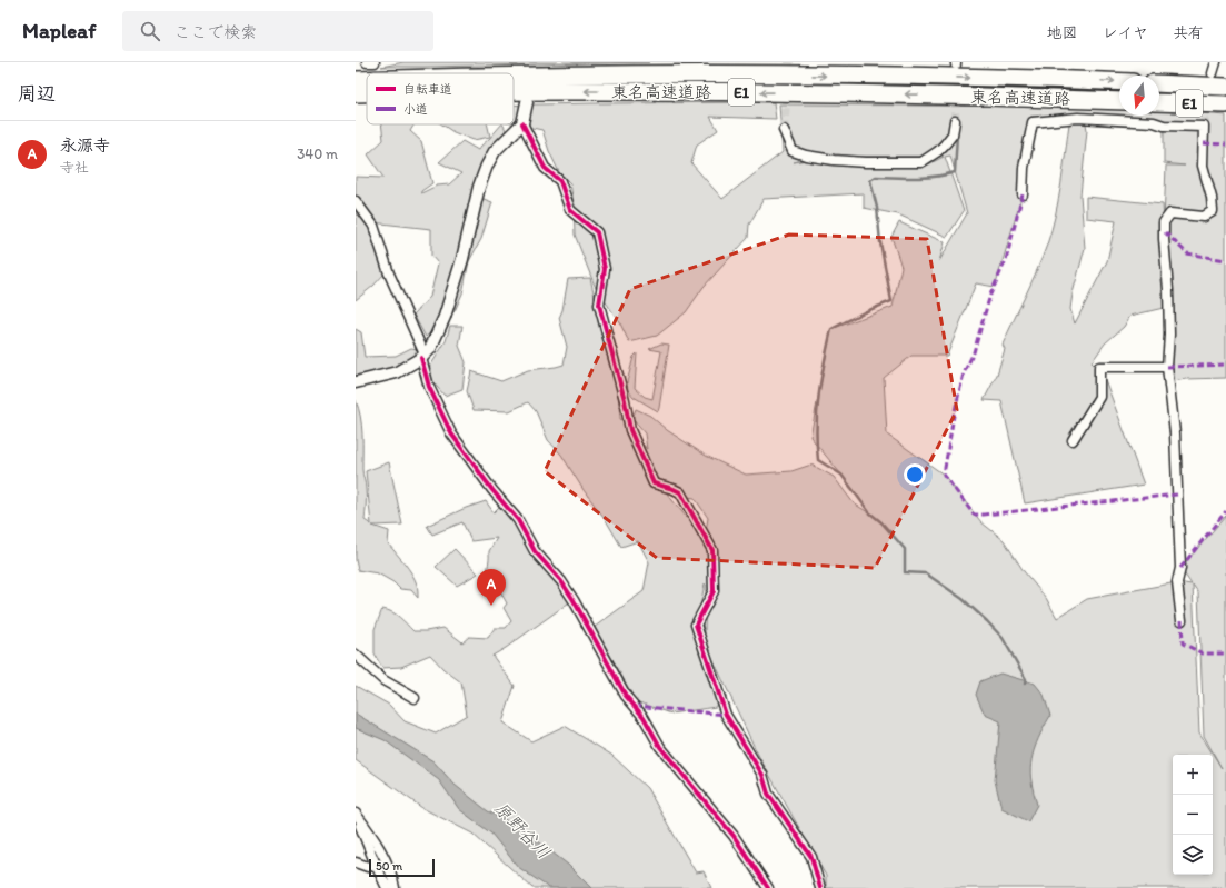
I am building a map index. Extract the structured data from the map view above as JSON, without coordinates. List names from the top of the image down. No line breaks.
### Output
{"streets":{"highway":["東名高速道路","E1"]},"water":["原野谷川"],"legend":["自転車道","小道"],"scale_bar":"50 m","north":"bottom","page":{"header":"Mapleaf","search":"ここで検索","nav":["地図","レイヤ","共有"],"heading":"周辺","list":[{"mark":"A","name":"永源寺","note":"寺社","value":"340 m"}],"pins":"A","map_buttons":["+","−"],"scale":"50 m"}}
